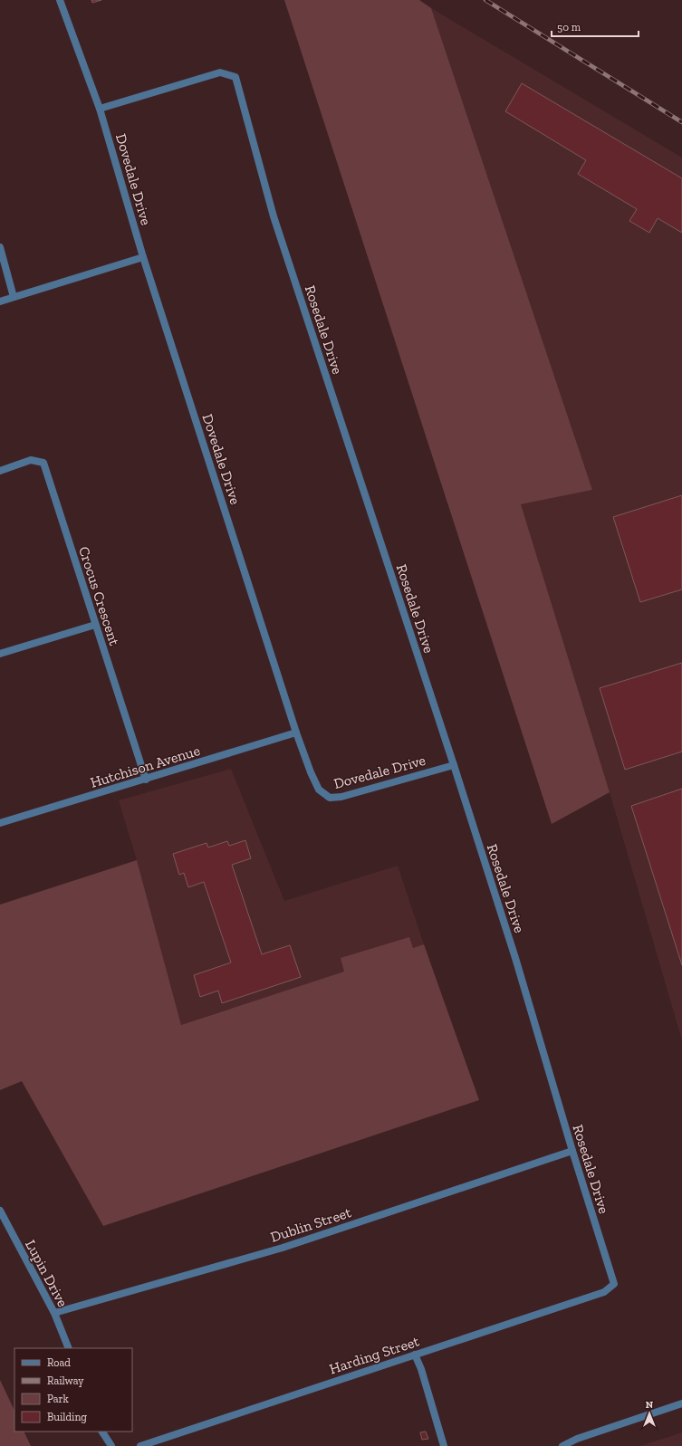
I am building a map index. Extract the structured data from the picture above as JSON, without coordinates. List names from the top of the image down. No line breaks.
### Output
{"streets":{"street":["Dovedale Drive","Rosedale Drive","Crocus Crescent","Hutchison Avenue","Dublin Street","Lupin Drive","Harding Street"]},"crossings":[["Dovedale Drive","Rosedale Drive"],["Dovedale Drive","Hutchison Avenue"],["Rosedale Drive","Dublin Street"],["Rosedale Drive","Harding Street"],["Crocus Crescent","Hutchison Avenue"],["Dublin Street","Lupin Drive"]],"legend":["Road","Railway","Park","Building"],"scale_bar":"50 m","north":"top"}
